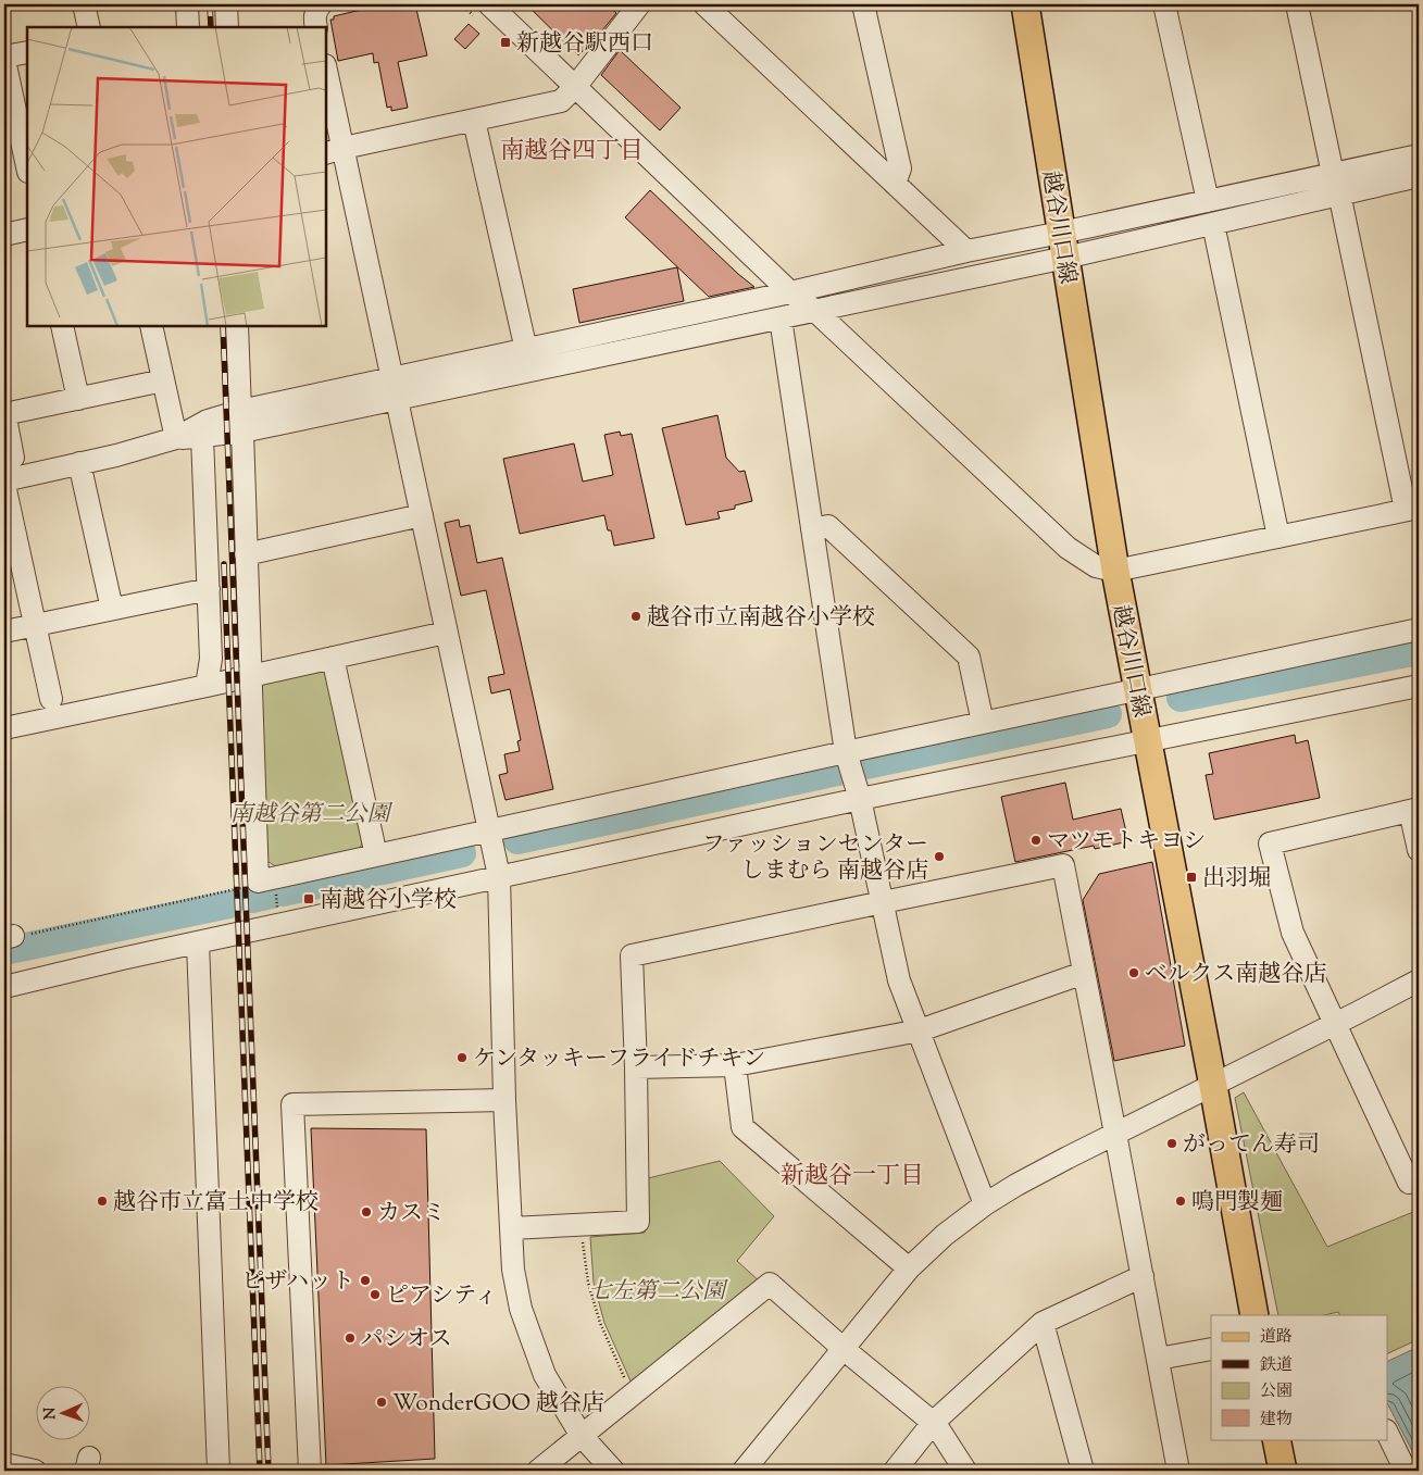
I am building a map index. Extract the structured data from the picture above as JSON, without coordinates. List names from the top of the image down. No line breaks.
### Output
{"streets":{"main road":["越谷川口線"]},"districts":["南越谷四丁目","新越谷一丁目"],"parks":["南越谷第二公園","七左第二公園"],"places":{"transit":["新越谷駅西口","出羽堀","南越谷小学校"],"other":["越谷市立南越谷小学校","マツモトキヨシ","ファッションセンター しまむら 南越谷店","ベルクス南越谷店","ケンタッキーフライドチキン","がってん寿司","越谷市立富士中学校","鳴門製麺","カスミ","ピザハット","ピアシティ","パシオス","WonderGOO 越谷店"]},"legend":["道路","鉄道","公園","建物"],"north":"left"}
